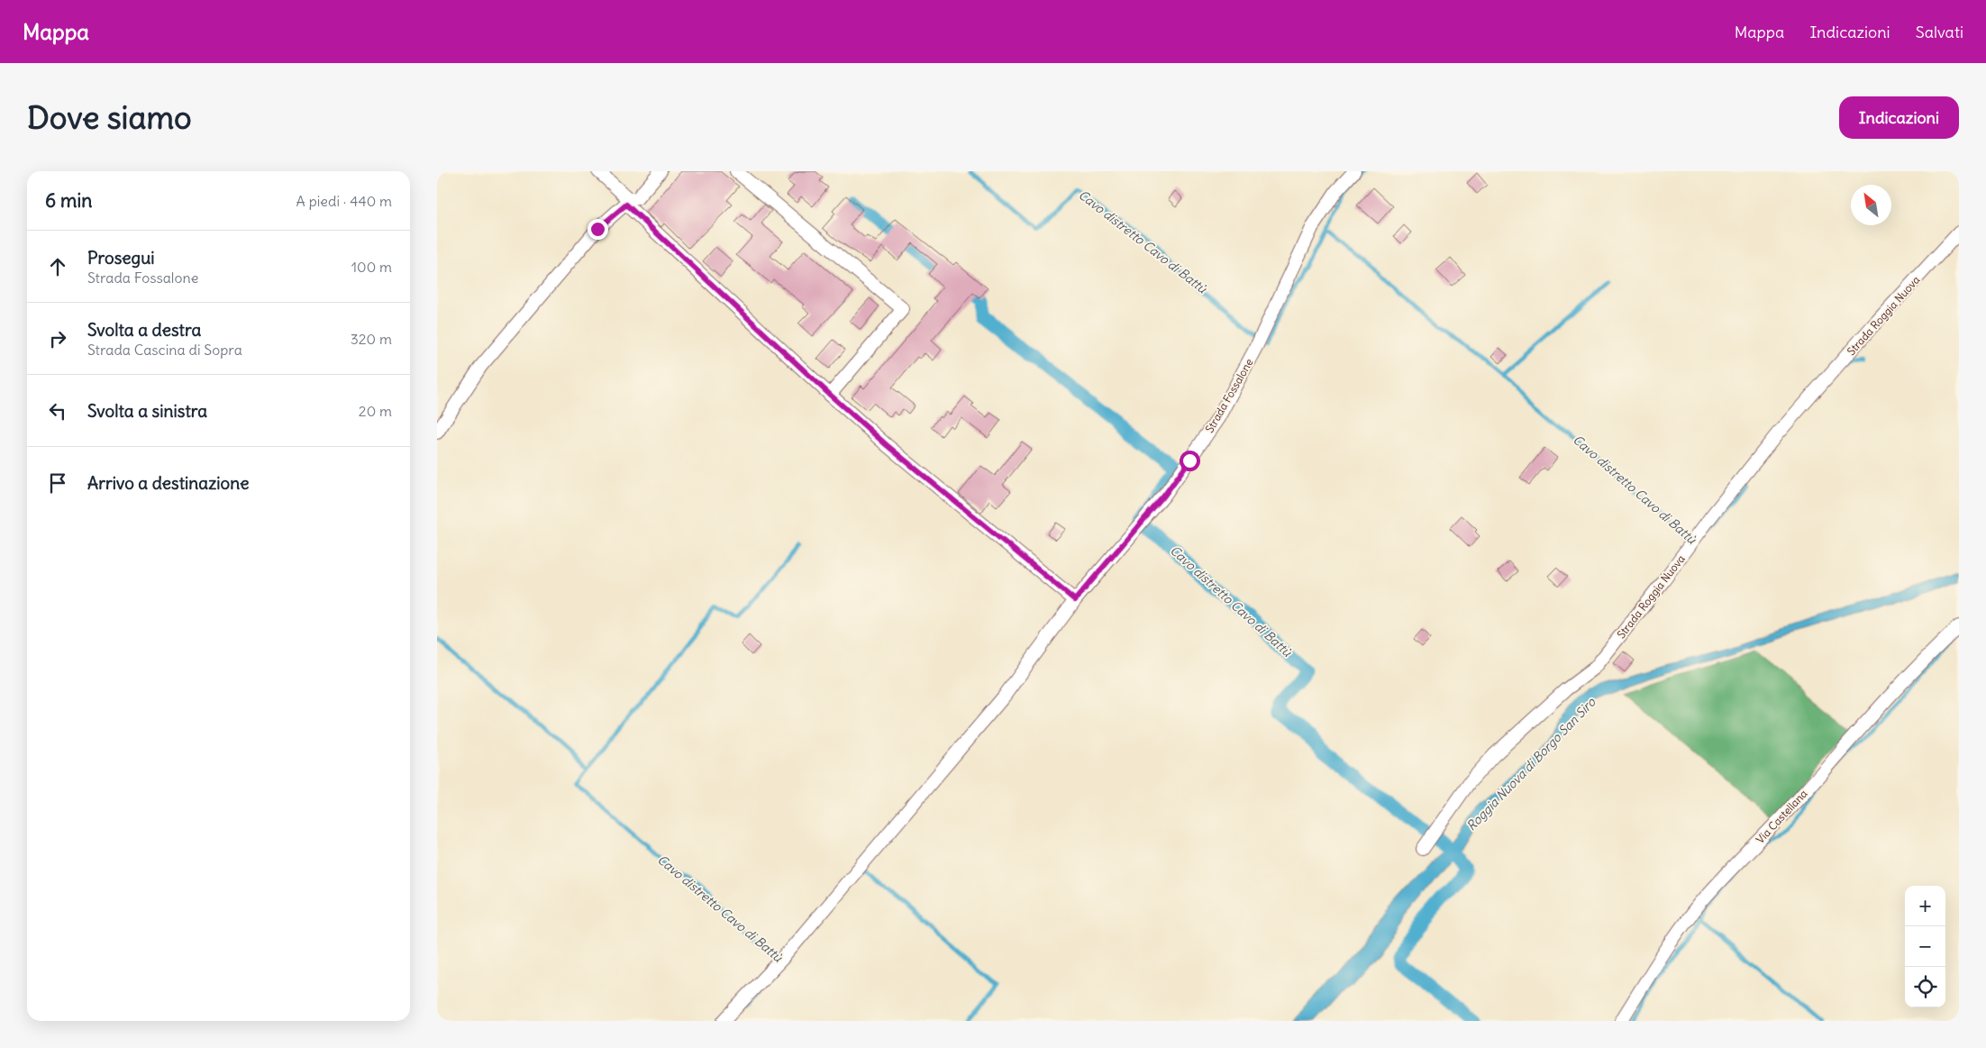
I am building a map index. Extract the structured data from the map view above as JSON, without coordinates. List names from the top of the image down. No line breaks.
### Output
{"streets":{"street":["Strada Roggia Nuova","Strada Fossalone","Via Castellana"]},"water":["Cavo distretto Cavo di Battù","Roggia Nuova di Borgo San Siro"],"north":"top left","page":{"header":"Mappa","nav":["Mappa","Indicazioni","Salvati"],"buttons":"Indicazioni","title":"Dove siamo","heading":["6 min","A piedi · 440 m"],"list":[["Prosegui","Strada Fossalone","100 m"],["Svolta a destra","Strada Cascina di Sopra","320 m"],["Svolta a sinistra","20 m"],"Arrivo a destinazione"],"map_buttons":["+","−"]}}
